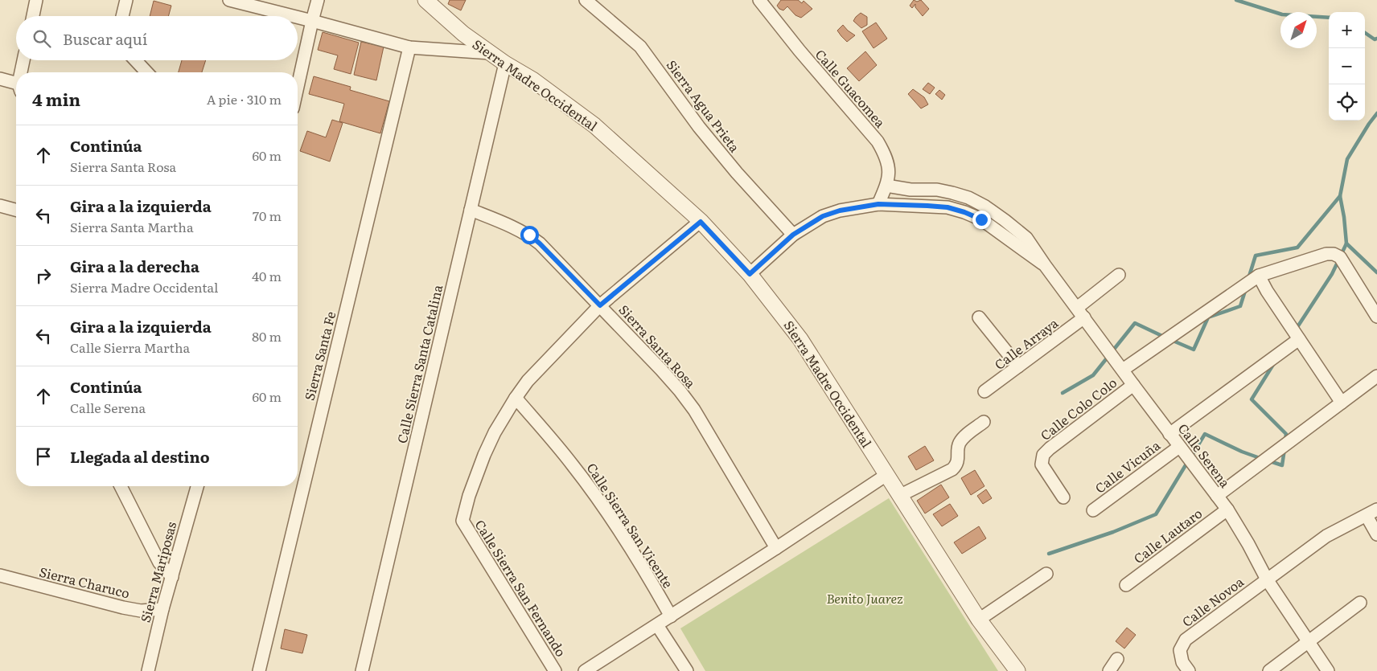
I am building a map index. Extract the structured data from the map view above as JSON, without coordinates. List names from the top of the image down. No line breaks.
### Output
{"streets":{"street":["Sierra Madre Occidental","Calle Guacomea","Sierra Agua Prieta","Calle Arraya","Sierra Santa Rosa","Sierra Santa Fe","Calle Sierra Santa Catalina","Calle Colo Colo","Calle Serena","Calle Vicuña","Calle Sierra San Vicente","Calle Lautaro","Sierra Mariposas","Sierra Charuco","Calle Sierra San Fernando","Calle Novoa"]},"crossings":[["Sierra Madre Occidental","Calle Sierra Santa Catalina"],["Sierra Madre Occidental","Calle Serena"],["Calle Guacomea","Calle Serena"],["Sierra Agua Prieta","Calle Serena"],["Calle Arraya","Calle Serena"],["Sierra Santa Rosa","Calle Sierra Santa Catalina"],["Calle Colo Colo","Calle Serena"],["Calle Serena","Calle Vicuña"],["Calle Serena","Calle Lautaro"],["Calle Serena","Calle Novoa"],["Calle Sierra San Vicente","Calle Sierra San Fernando"],["Sierra Mariposas","Sierra Charuco"]],"parks":["Benito Juarez"],"north":"top right","page":{"map_buttons":["+","−"],"search":"Buscar aquí","heading":["4 min","A pie · 310 m"],"list":[["Continúa","Sierra Santa Rosa","60 m"],["Gira a la izquierda","Sierra Santa Martha","70 m"],["Gira a la derecha","Sierra Madre Occidental","40 m"],["Gira a la izquierda","Calle Sierra Martha","80 m"],["Continúa","Calle Serena","60 m"],"Llegada al destino"]}}
